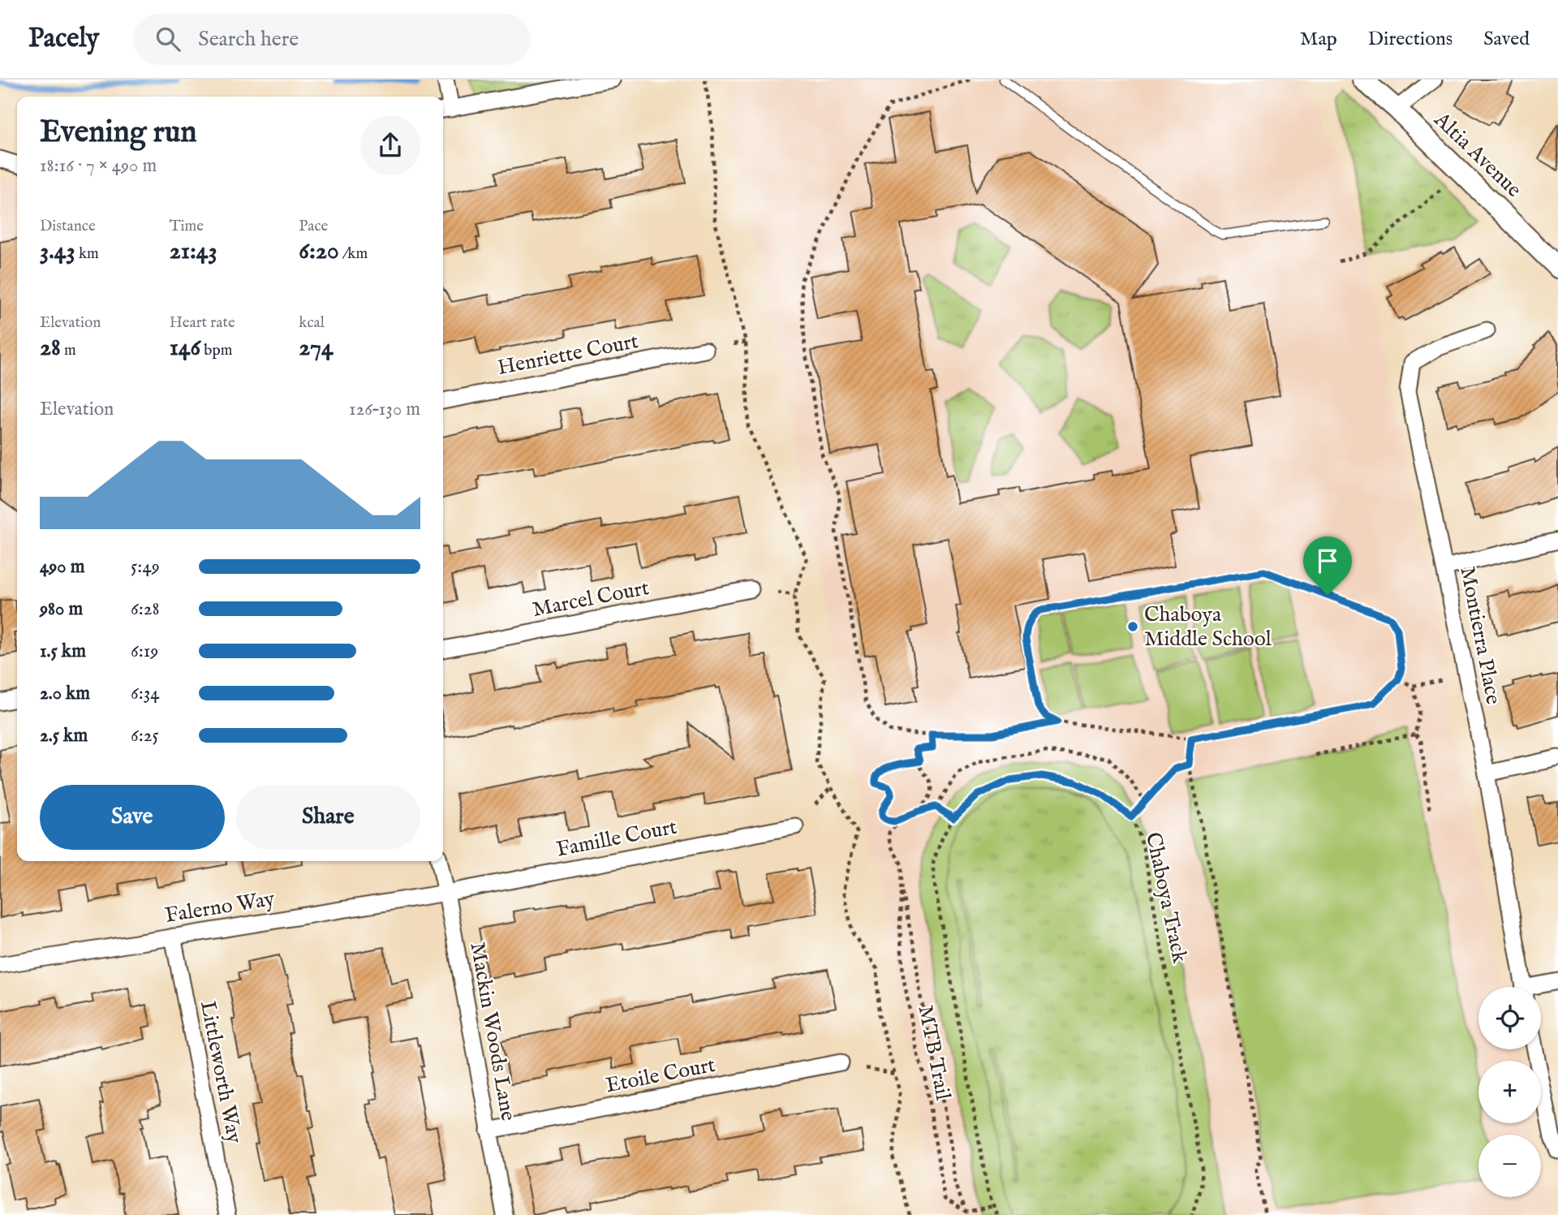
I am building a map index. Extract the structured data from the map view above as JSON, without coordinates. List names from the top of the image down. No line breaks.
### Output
{"streets":{"street":["Altia Avenue","Henriette Court","Marcel Court","Montierra Place","Famille Court","Falerno Way","Mackin Woods Lane","Littleworth Way","Etoile Court"],"path":["Chaboya Track","MTB Trail"]},"crossings":[["Famille Court","Falerno Way"],["Famille Court","Mackin Woods Lane"],["Falerno Way","Mackin Woods Lane"],["Falerno Way","Littleworth Way"],["Mackin Woods Lane","Etoile Court"]],"places":["Chaboya Middle School"],"page":{"header":"Pacely","search":"Search here","nav":["Map","Directions","Saved"],"heading":["Evening run","18:16 · 7 × 490 m"],"stats":[["Distance","3.43 km"],["Time","21:43"],["Pace","6:20 /km"],["Elevation","28 m"],["Heart rate","146 bpm"],["kcal","274"]],"chart":["Elevation","126–130 m"],"list":[{"name":"490 m","note":"5:49"},{"name":"980 m","note":"6:28"},{"name":"1.5 km","note":"6:19"},{"name":"2.0 km","note":"6:34"},{"name":"2.5 km","note":"6:25"}],"buttons":["Save","Share"],"map_buttons":["+","−"]}}
